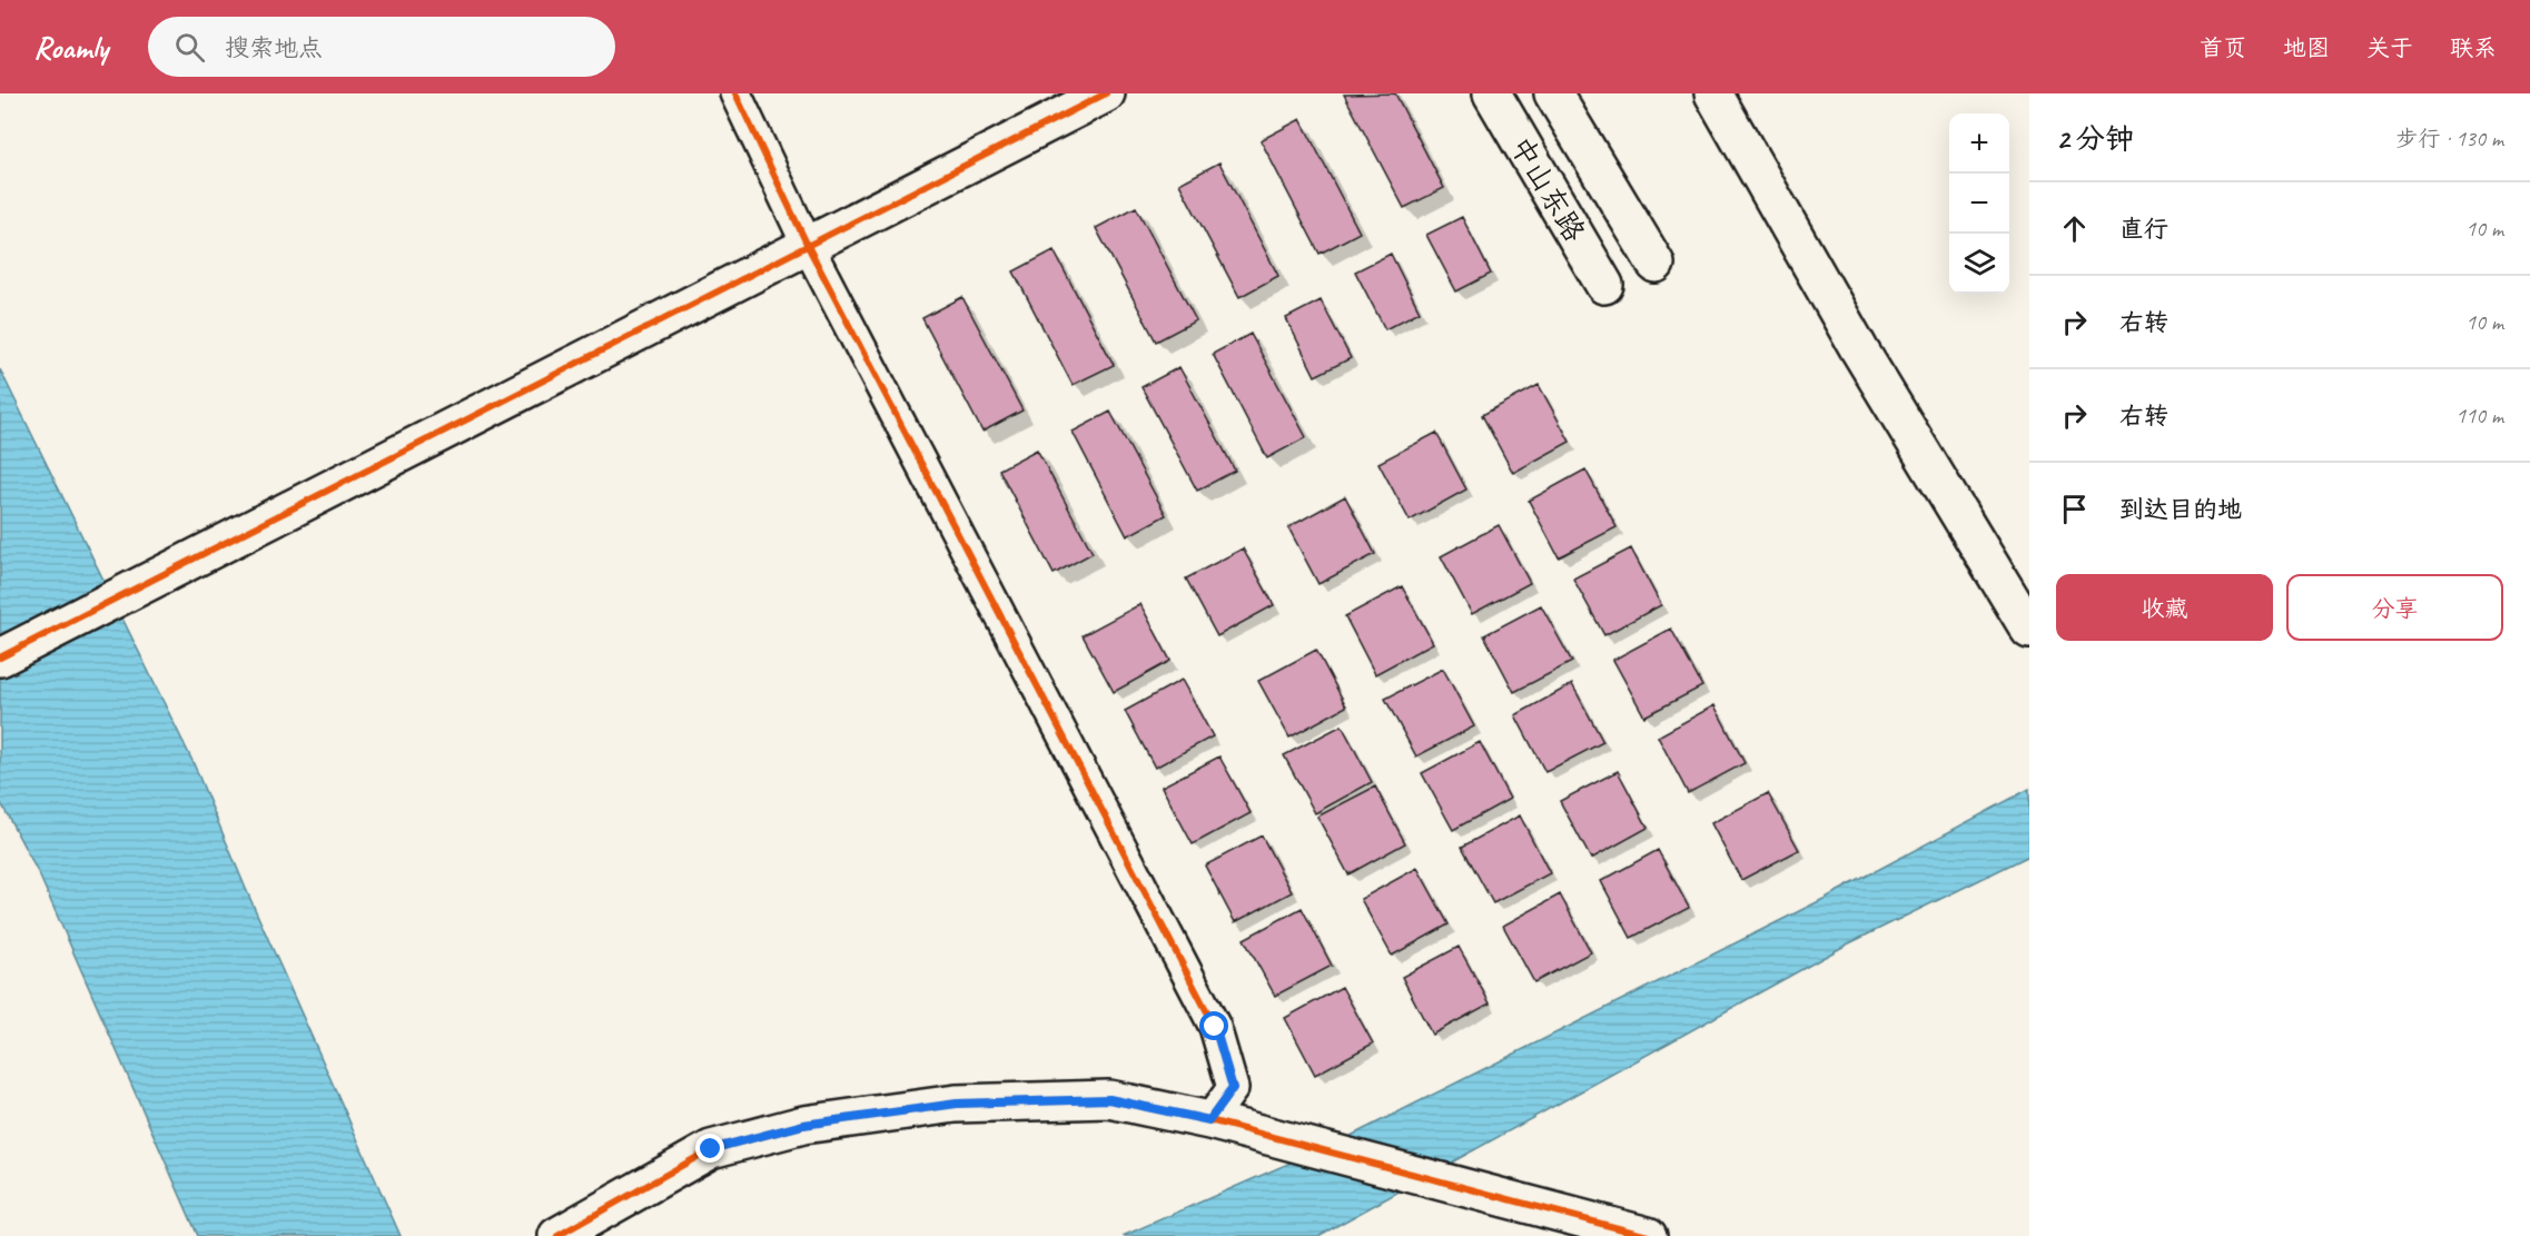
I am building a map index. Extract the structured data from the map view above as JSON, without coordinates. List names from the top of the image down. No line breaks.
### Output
{"streets":{"street":["中山东路"]},"page":{"header":"Roamly","search":"搜索地点","nav":["首页","地图","关于","联系"],"heading":["2 分钟","步行 · 130 m"],"map_buttons":["+","−"],"list":[["直行","10 m"],["右转","10 m"],["右转","110 m"],"到达目的地"],"buttons":["收藏","分享"]}}
